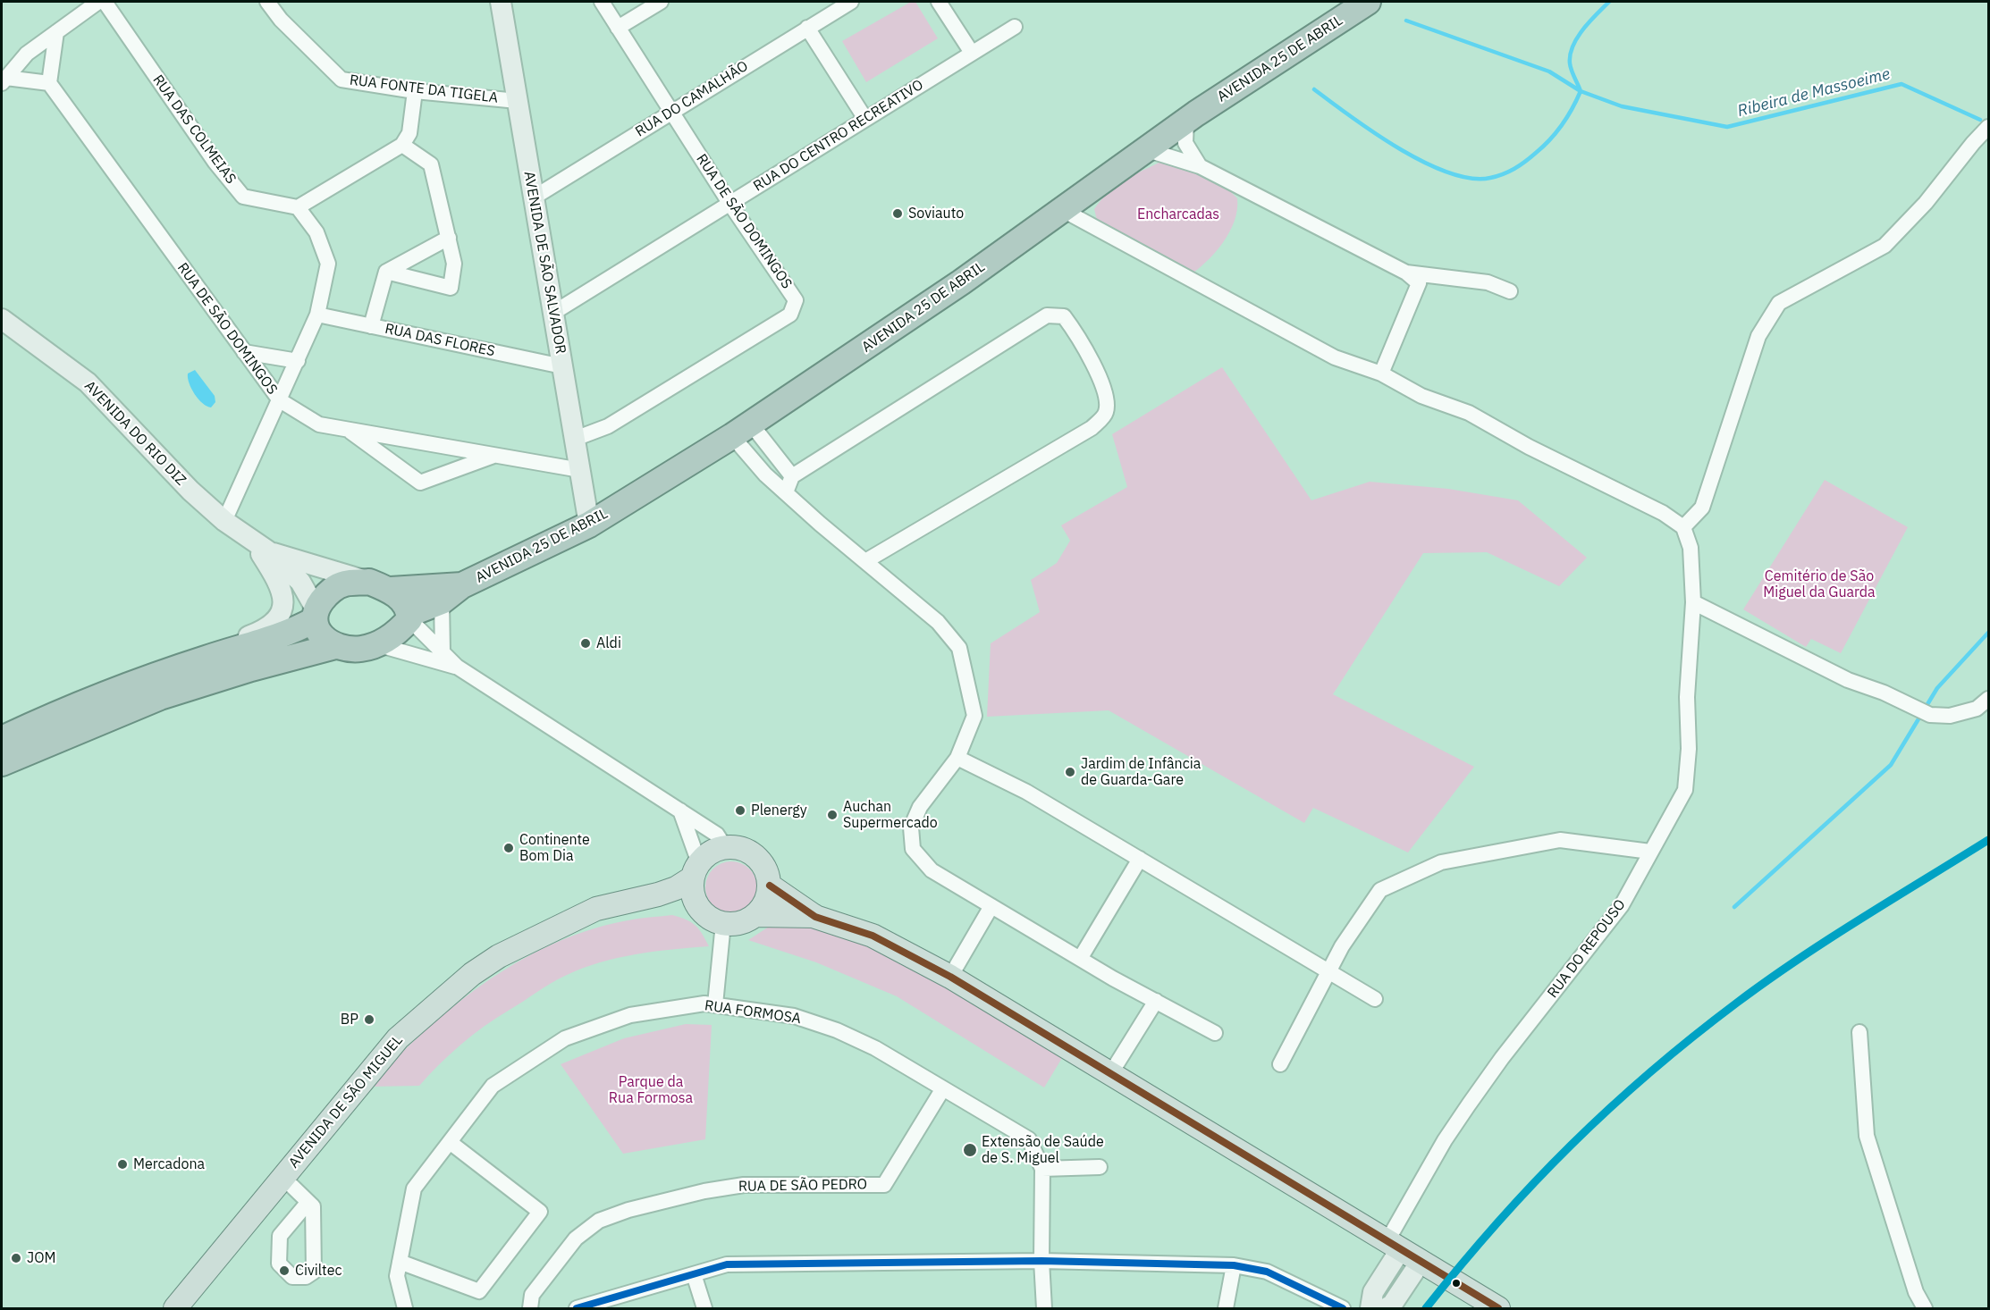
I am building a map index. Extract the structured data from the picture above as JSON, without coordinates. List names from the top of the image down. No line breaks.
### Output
{"streets":{"highway":["AVENIDA 25 DE ABRIL"],"main road":["AVENIDA DE SÃO SALVADOR","AVENIDA DO RIO DIZ","AVENIDA DE SÃO MIGUEL"],"street":["RUA FONTE DA TIGELA","RUA DO CAMALHÃO","RUA DAS COLMEIAS","RUA DO CENTRO RECREATIVO","RUA DE SÃO DOMINGOS","RUA DAS FLORES","RUA DO REPOUSO","RUA FORMOSA","RUA DE SÃO PEDRO"]},"crossings":[["AVENIDA 25 DE ABRIL","AVENIDA DE SÃO SALVADOR"],["AVENIDA 25 DE ABRIL","AVENIDA DO RIO DIZ"],["RUA FONTE DA TIGELA","AVENIDA DE SÃO SALVADOR"],["RUA DO CAMALHÃO","RUA DE SÃO DOMINGOS"],["RUA DO CAMALHÃO","AVENIDA DE SÃO SALVADOR"],["RUA DO CENTRO RECREATIVO","RUA DE SÃO DOMINGOS"],["RUA DO CENTRO RECREATIVO","AVENIDA DE SÃO SALVADOR"],["RUA DE SÃO DOMINGOS","AVENIDA DE SÃO SALVADOR"],["AVENIDA DE SÃO SALVADOR","RUA DAS FLORES"],["RUA FORMOSA","RUA DE SÃO PEDRO"]],"water":["Ribeira de Massoeime"],"parks":["Encharcadas","Cemitério de São Miguel da Guarda","Parque da Rua Formosa"],"places":["Soviauto","Aldi","Jardim de Infância de Guarda-Gare","Plenergy","Auchan Supermercado","Continente Bom Dia","BP","Extensão de Saúde de S. Miguel","Mercadona","JOM","Civiltec"]}
